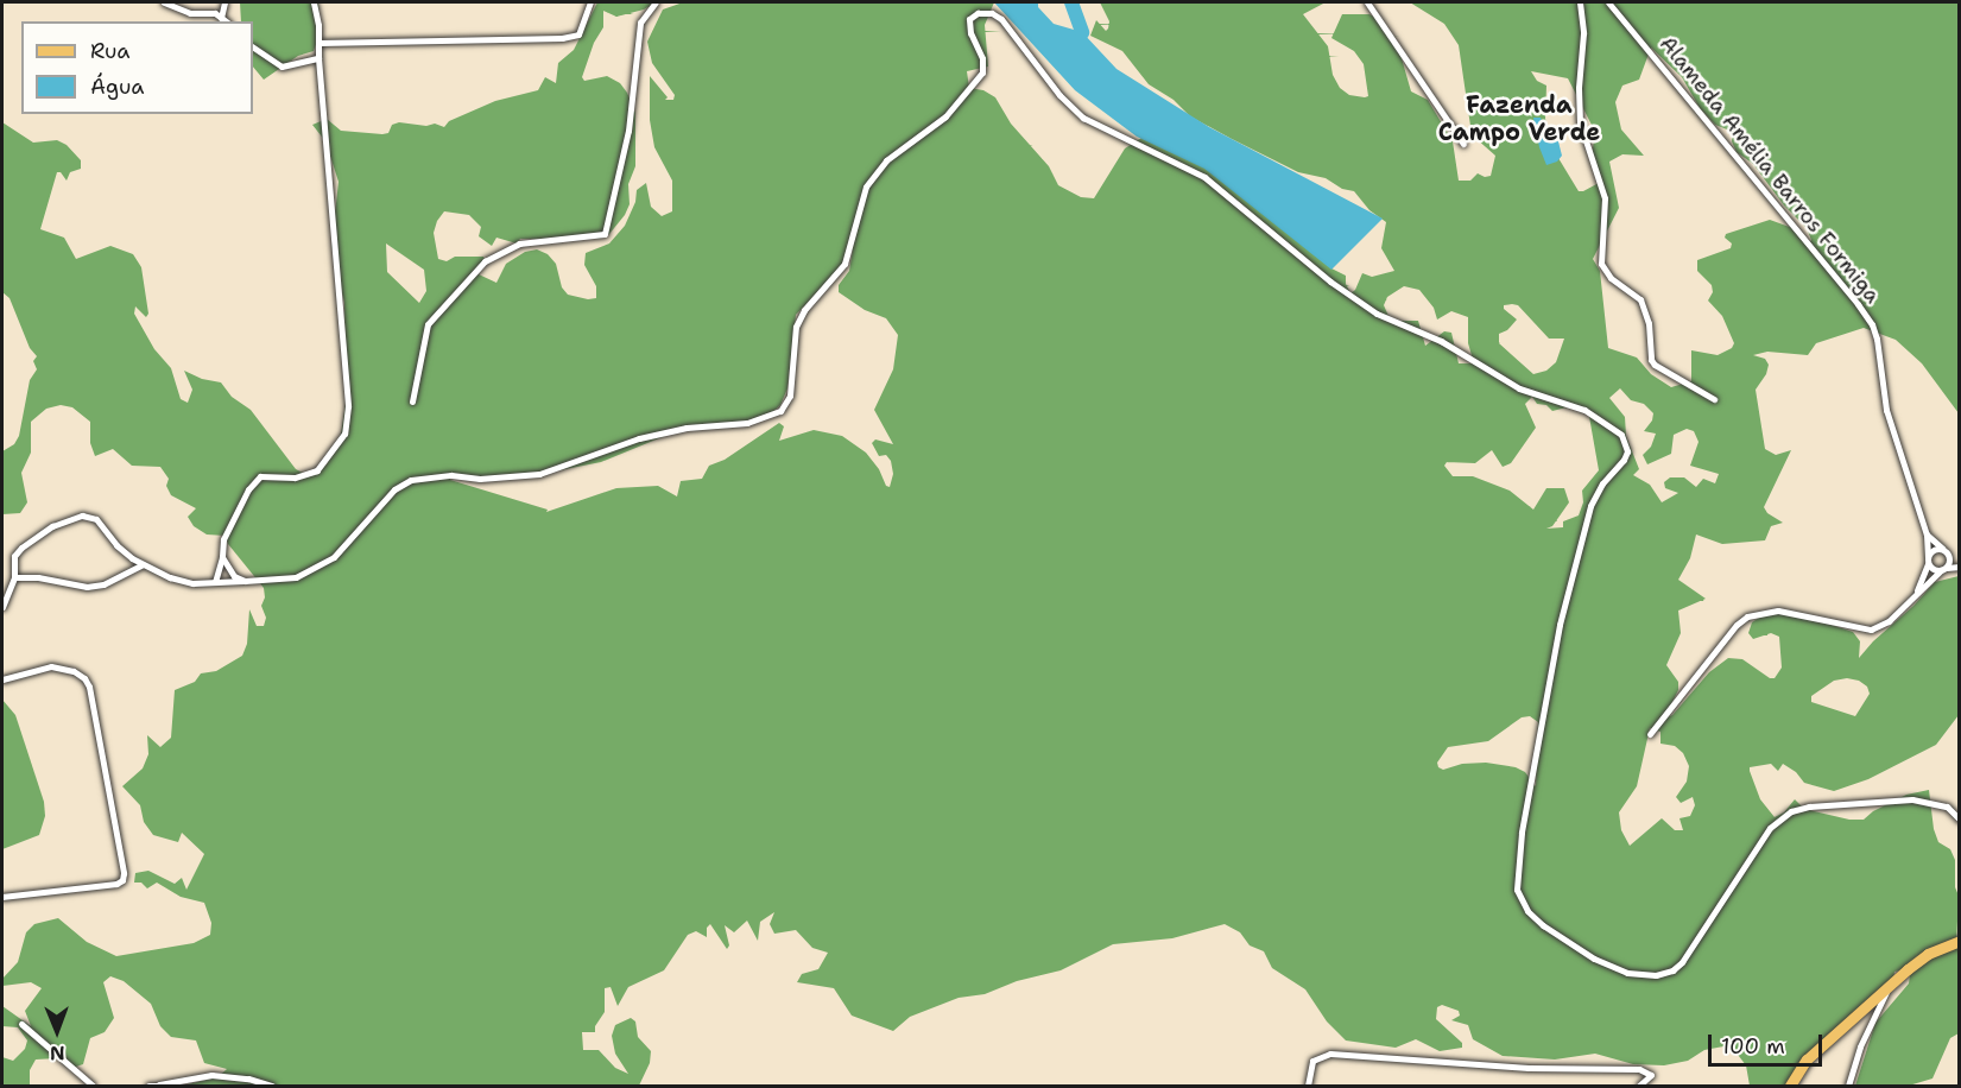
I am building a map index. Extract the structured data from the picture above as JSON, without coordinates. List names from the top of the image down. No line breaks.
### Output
{"streets":{"street":["Alameda Amélia Barros Formiga"]},"districts":["Fazenda Campo Verde"],"legend":["Rua","Água"],"scale_bar":"100 m","north":"bottom"}
